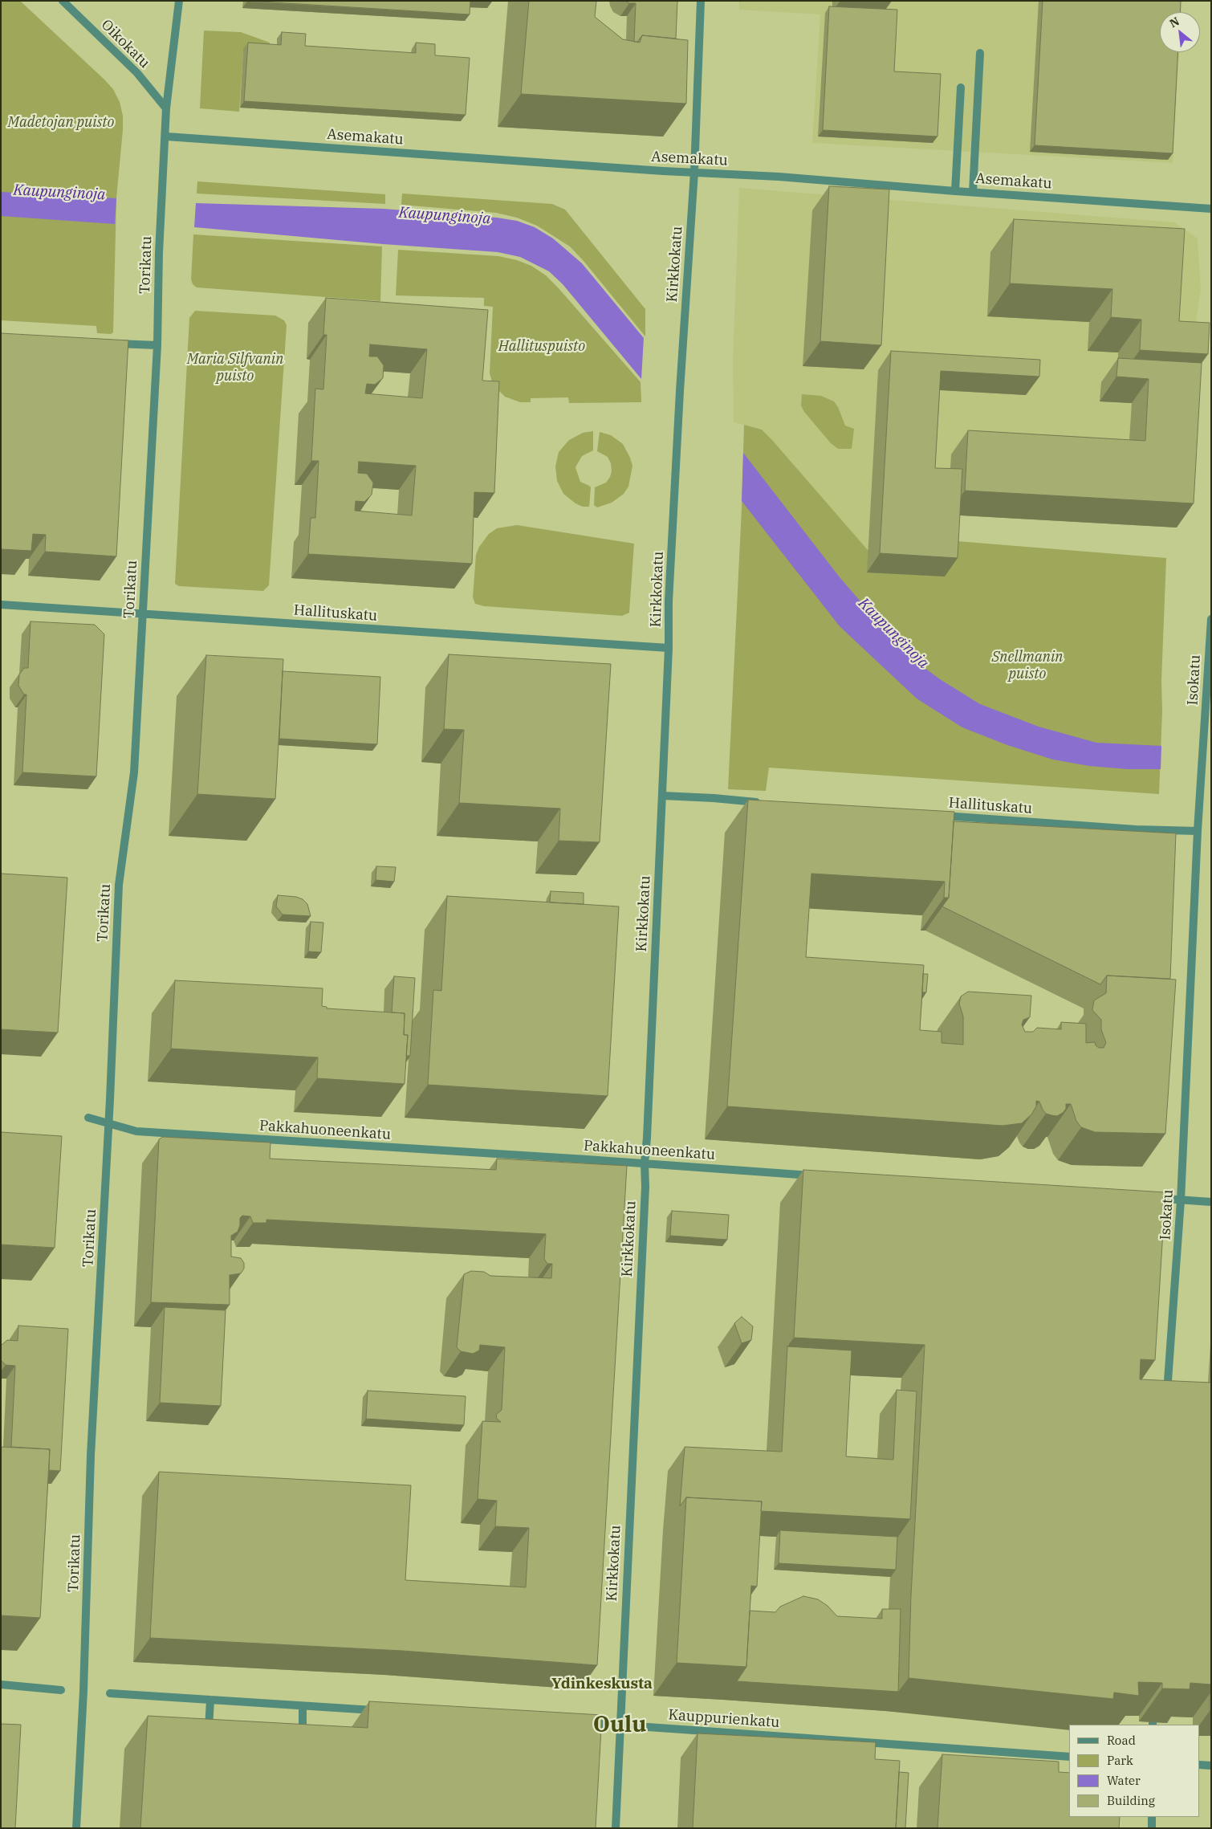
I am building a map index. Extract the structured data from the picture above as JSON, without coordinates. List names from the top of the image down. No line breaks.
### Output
{"streets":{"street":["Oikokatu","Asemakatu","Kirkkokatu","Torikatu","Hallituskatu","Isokatu","Pakkahuoneenkatu","Kauppurienkatu"]},"crossings":[["Oikokatu","Torikatu"],["Asemakatu","Kirkkokatu"],["Asemakatu","Torikatu"],["Kirkkokatu","Hallituskatu"],["Kirkkokatu","Pakkahuoneenkatu"],["Kirkkokatu","Kauppurienkatu"],["Torikatu","Hallituskatu"],["Torikatu","Pakkahuoneenkatu"],["Hallituskatu","Isokatu"]],"districts":["Ydinkeskusta","Oulu"],"water":["Kaupunginoja"],"parks":["Madetojan puisto","Hallituspuisto","Maria Silfvanin puisto","Snellmanin puisto"],"legend":["Road","Park","Water","Building"],"north":"top left"}
